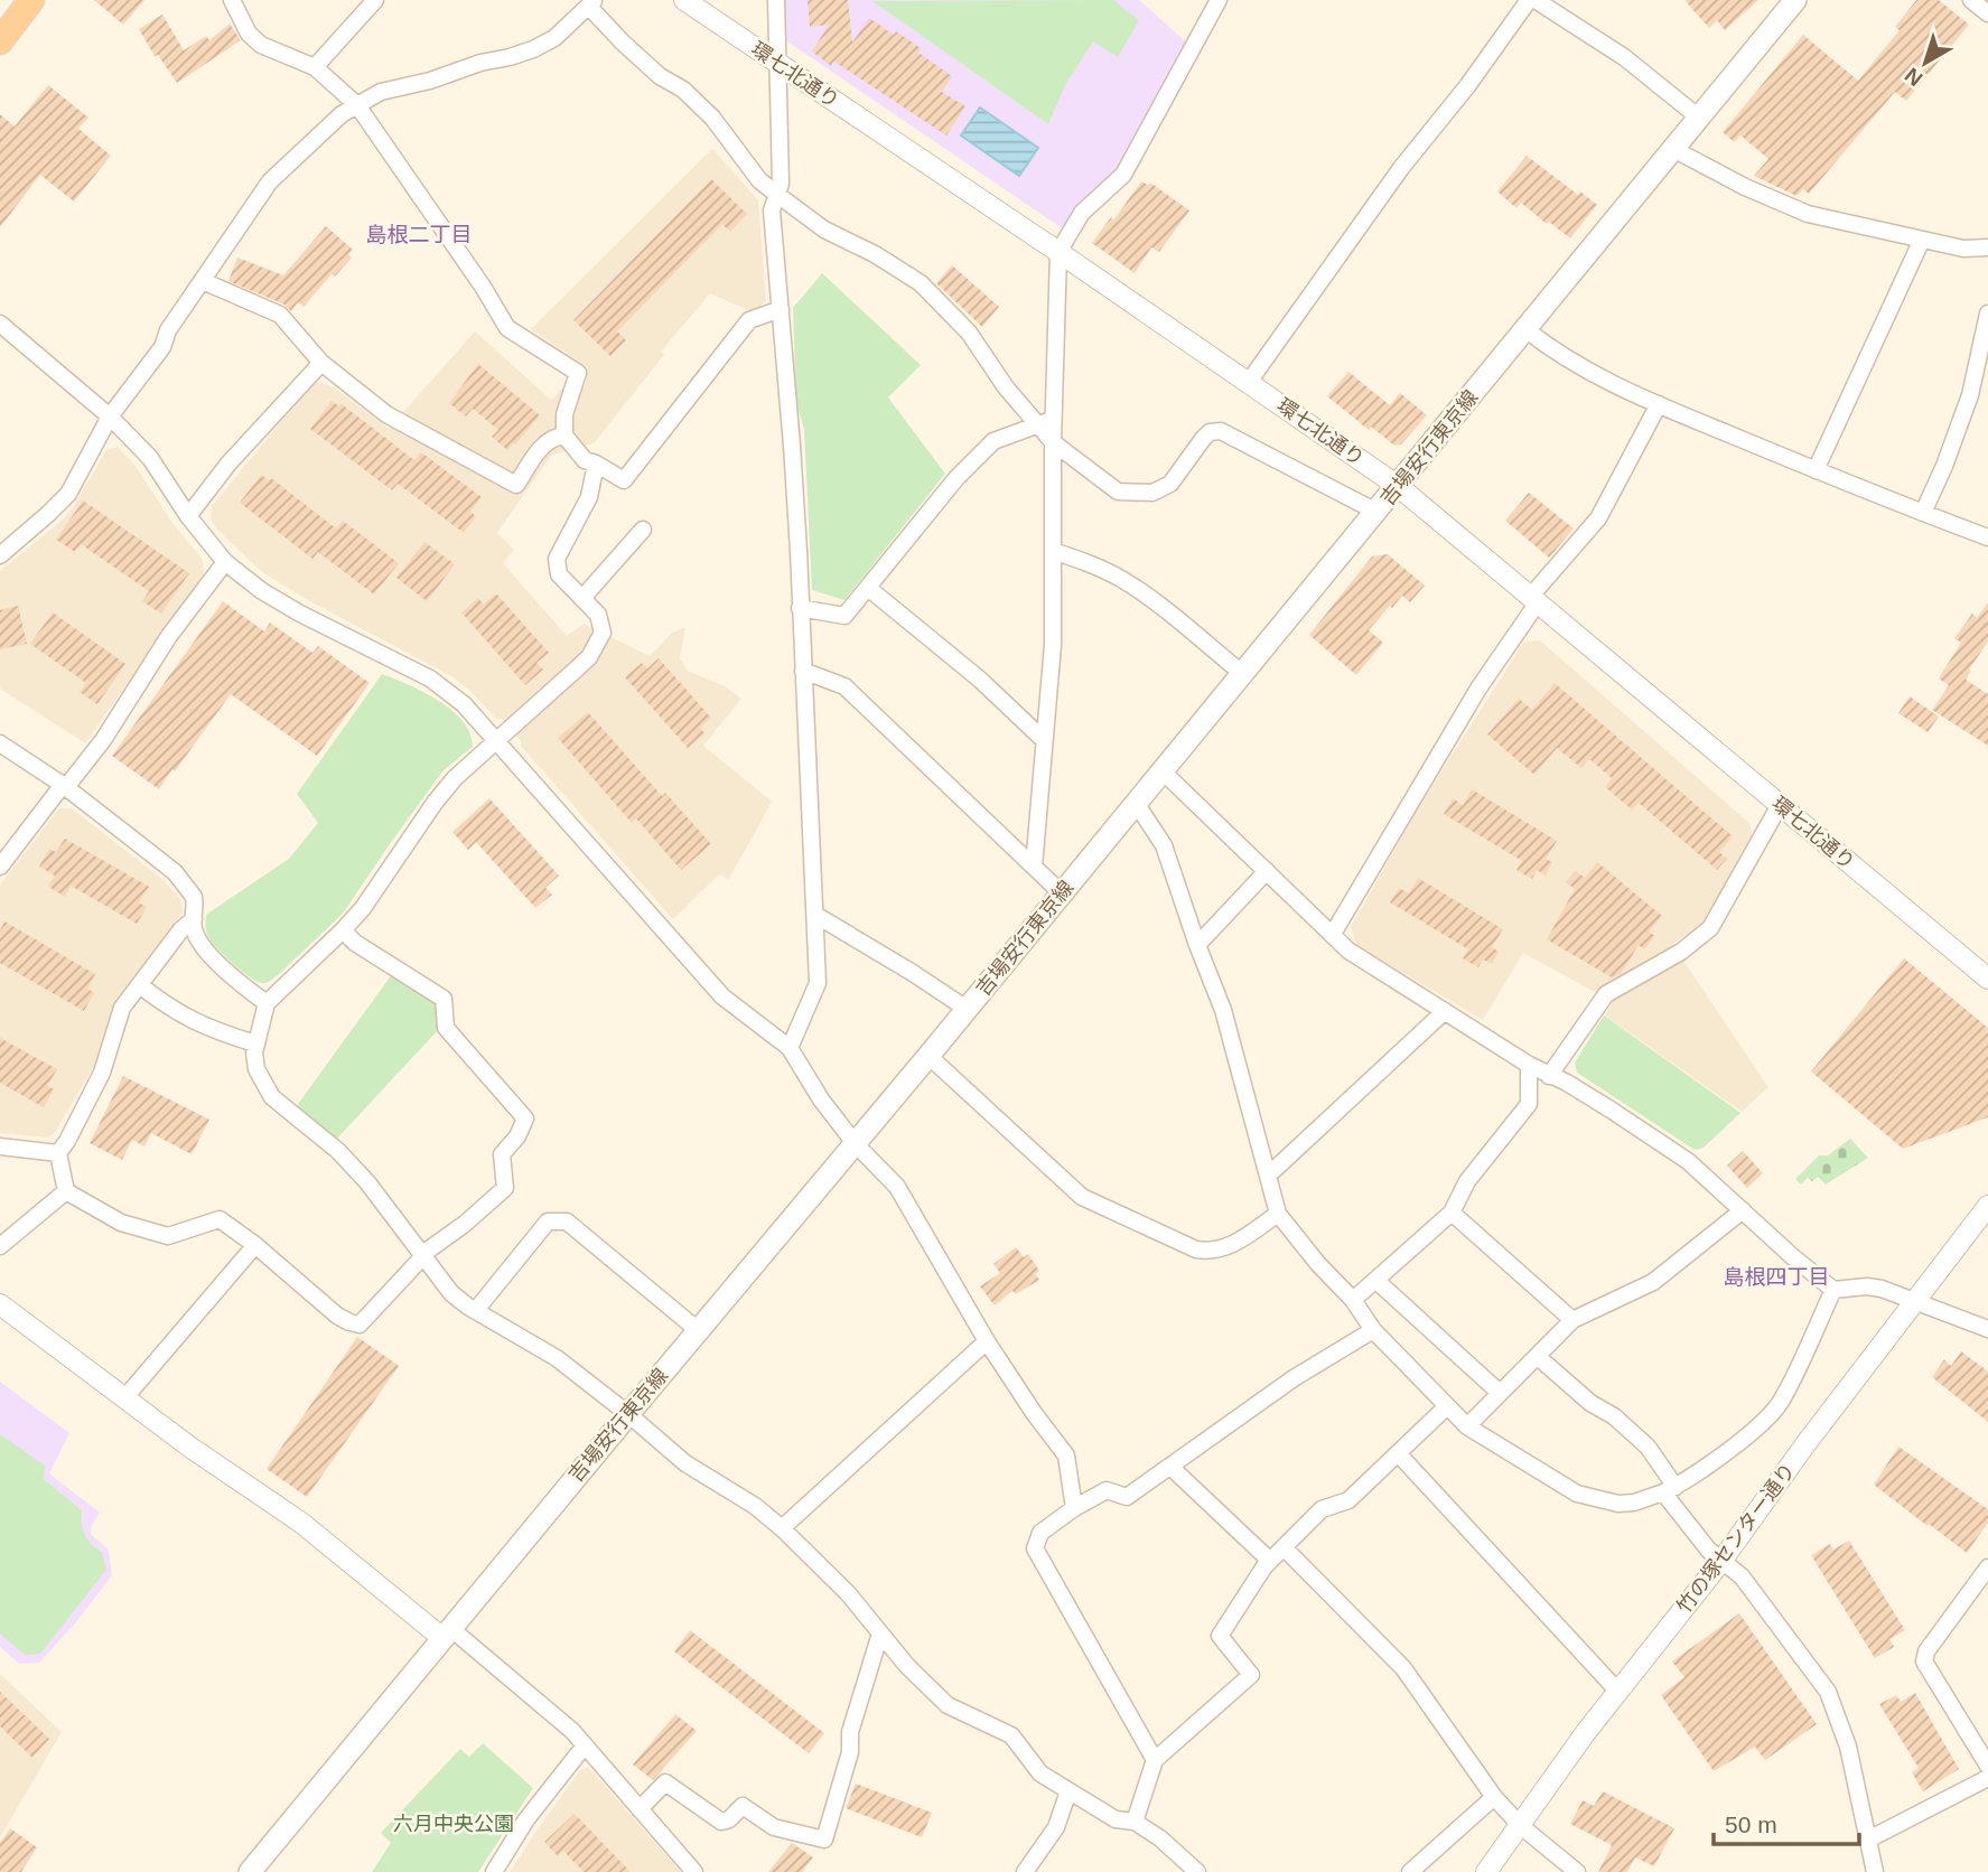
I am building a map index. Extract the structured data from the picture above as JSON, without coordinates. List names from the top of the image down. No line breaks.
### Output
{"streets":{"main road":["吉場安行東京線"],"street":["環七北通り","竹の塚センター通り"]},"crossings":[["環七北通り","吉場安行東京線"]],"districts":["島根二丁目","島根四丁目"],"parks":["六月中央公園"],"scale_bar":"50 m","north":"bottom left"}
